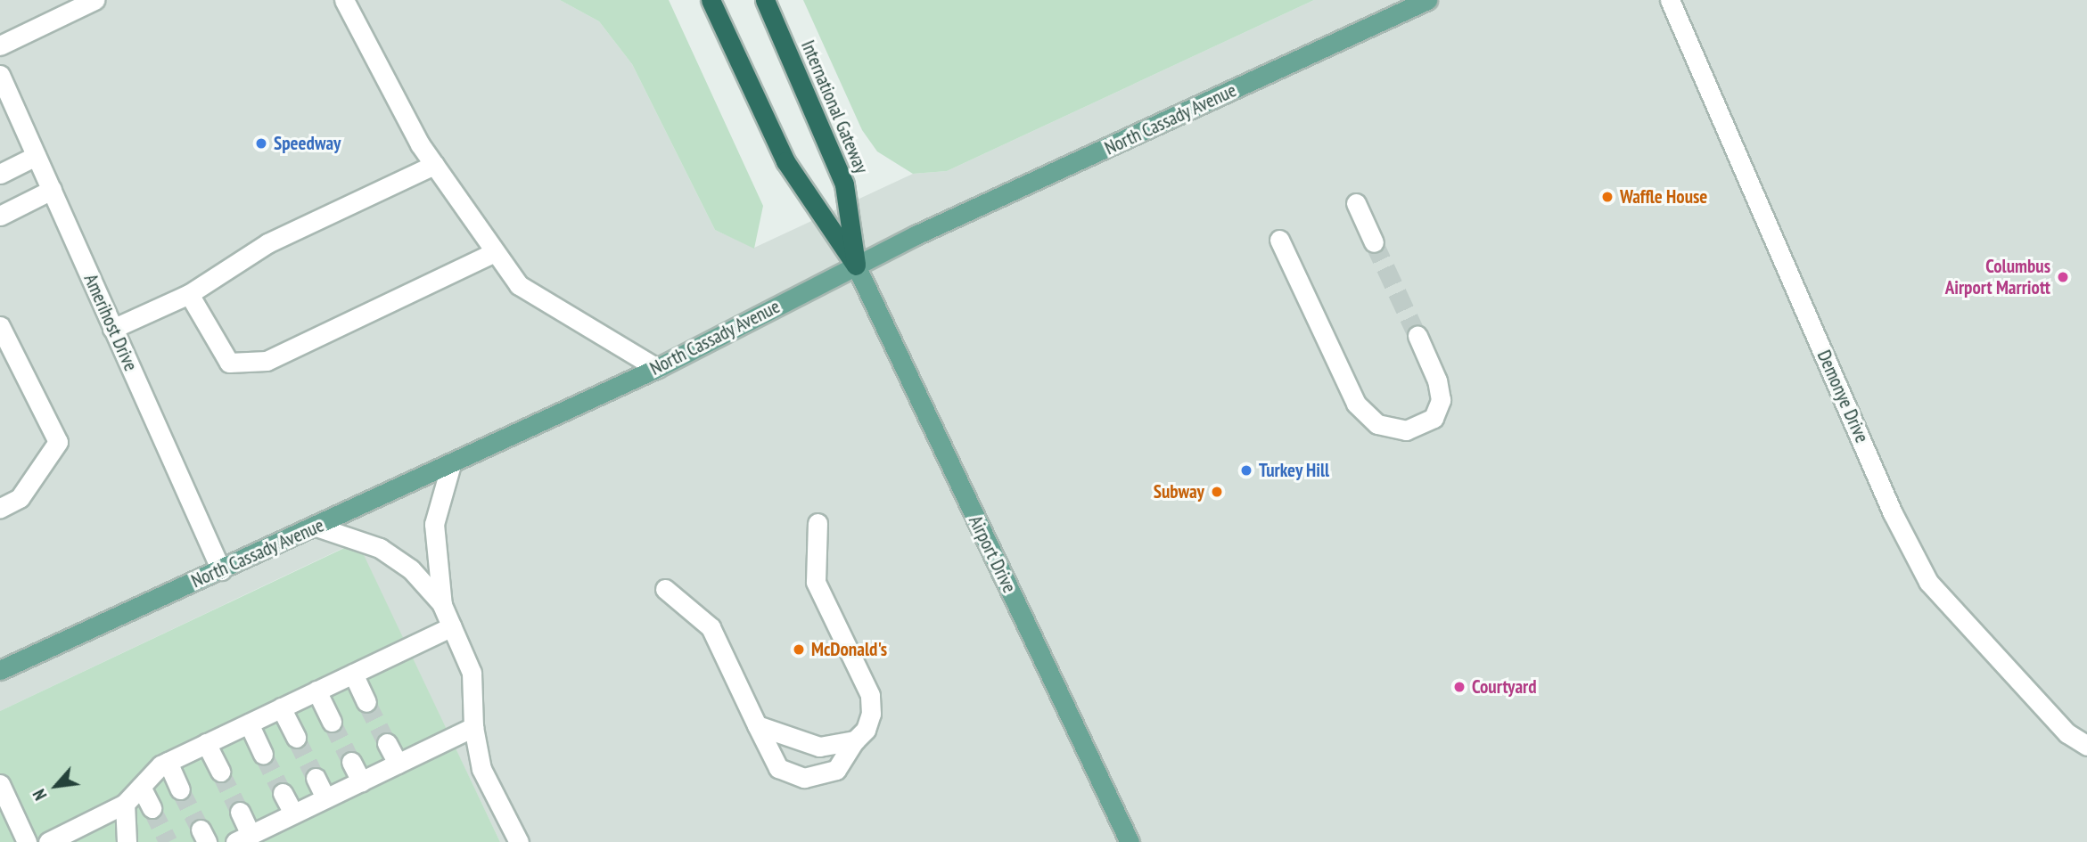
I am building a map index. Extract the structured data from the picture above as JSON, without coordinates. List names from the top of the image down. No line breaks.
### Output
{"streets":{"highway":["International Gateway"],"main road":["North Cassady Avenue","Airport Drive"],"street":["Amerihost Drive","Demonye Drive"]},"crossings":[["International Gateway","North Cassady Avenue"],["International Gateway","Airport Drive"],["North Cassady Avenue","Amerihost Drive"],["North Cassady Avenue","Airport Drive"]],"places":["Speedway","Waffle House","Columbus Airport Marriott","Turkey Hill","Subway","McDonald's","Courtyard"],"north":"bottom left"}
